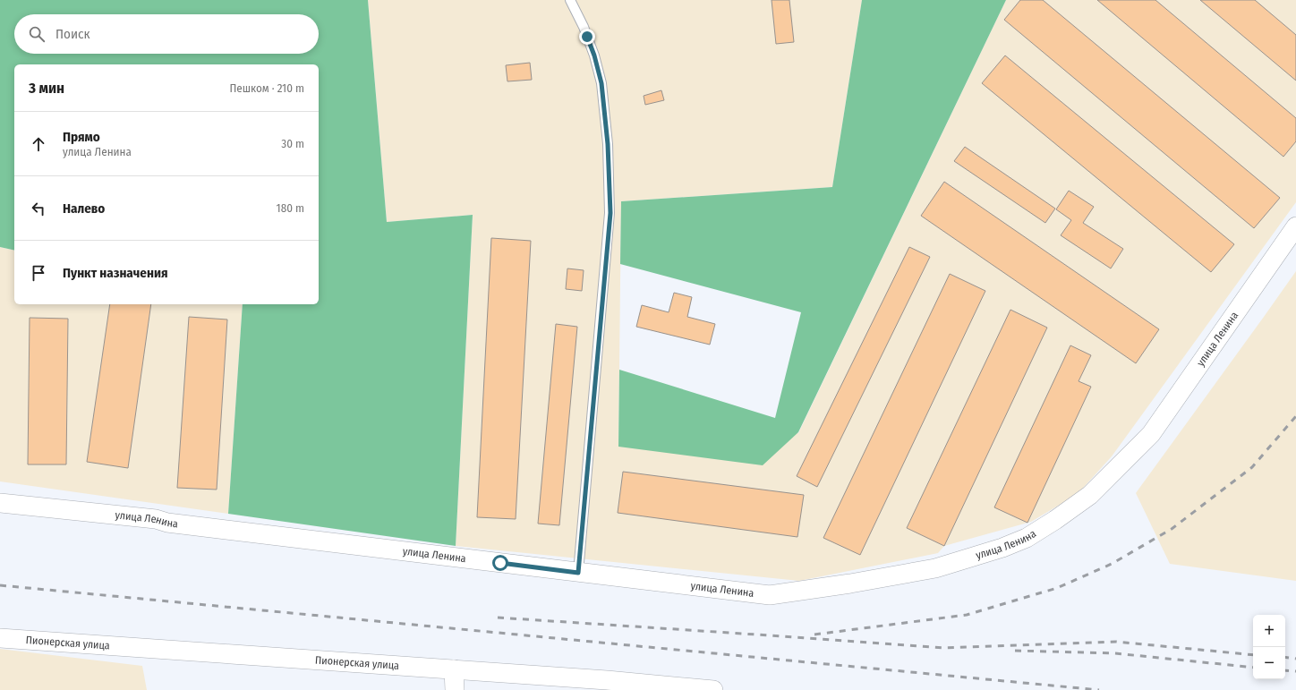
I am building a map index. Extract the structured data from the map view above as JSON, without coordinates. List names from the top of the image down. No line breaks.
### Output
{"streets":{"street":["улица Ленина","Пионерская улица"]},"page":{"search":"Поиск","heading":["3 мин","Пешком · 210 m"],"list":[["Прямо","улица Ленина","30 m"],["Налево","180 m"],"Пункт назначения"],"map_buttons":["+","−"]}}
